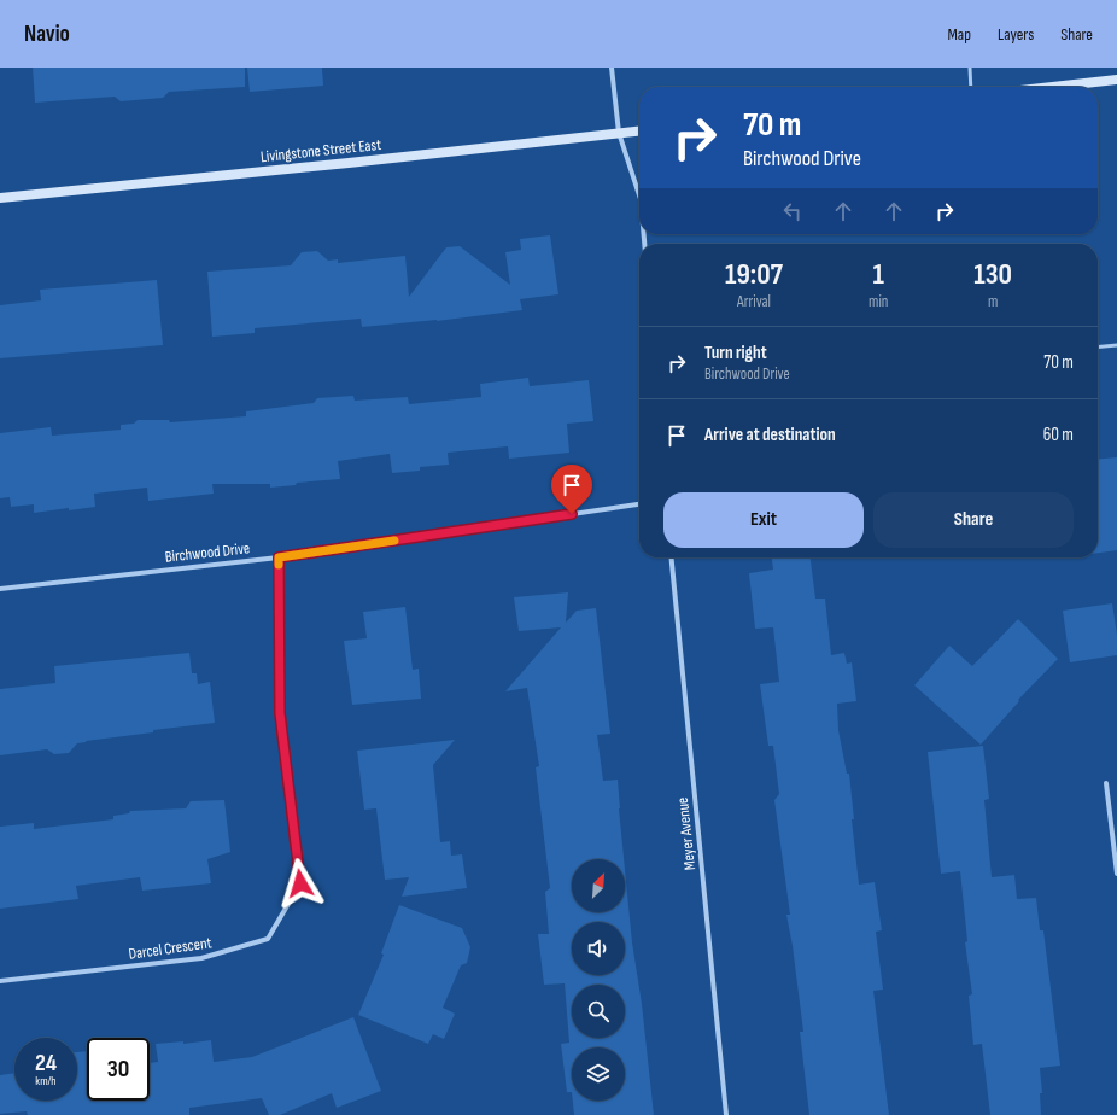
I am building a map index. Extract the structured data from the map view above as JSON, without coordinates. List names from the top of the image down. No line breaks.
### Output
{"streets":{"street":["Livingstone Street East","Birchwood Drive","Meyer Avenue","Darcel Crescent"]},"crossings":[["Birchwood Drive","Darcel Crescent"]],"north":"top right","page":{"header":"Navio","nav":["Map","Layers","Share"],"turn":["70 m","Birchwood Drive"],"eta":["19:07","Arrival","1","min","130","m"],"list":[{"name":"Turn right","note":"Birchwood Drive","value":"70 m"},{"name":"Arrive at destination","value":"60 m"}],"buttons":["Exit","Share"],"speed":"24 km/h","limit":"30"}}
